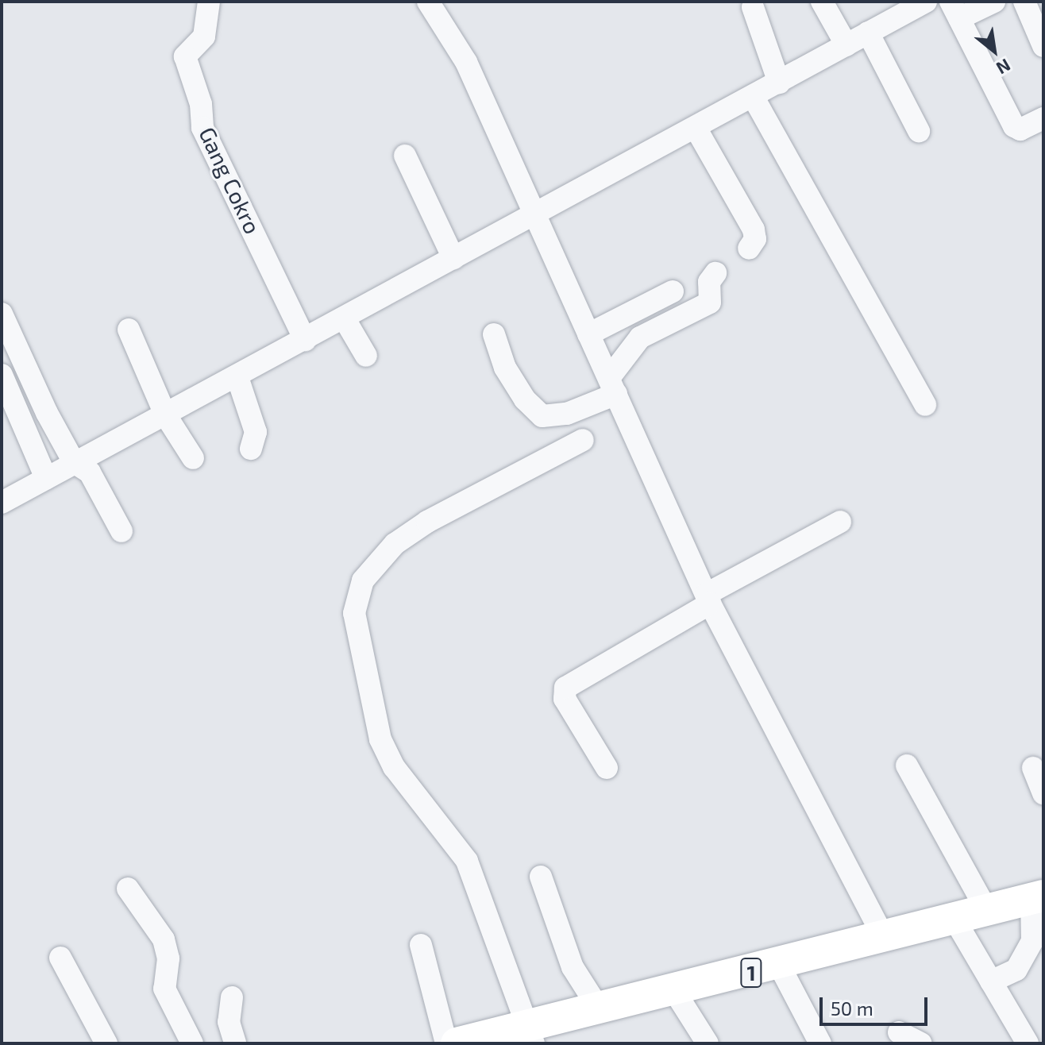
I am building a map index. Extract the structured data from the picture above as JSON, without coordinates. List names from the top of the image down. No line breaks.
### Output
{"streets":{"highway":["1"],"street":["Gang Cokro"]},"scale_bar":"50 m","north":"bottom right"}
